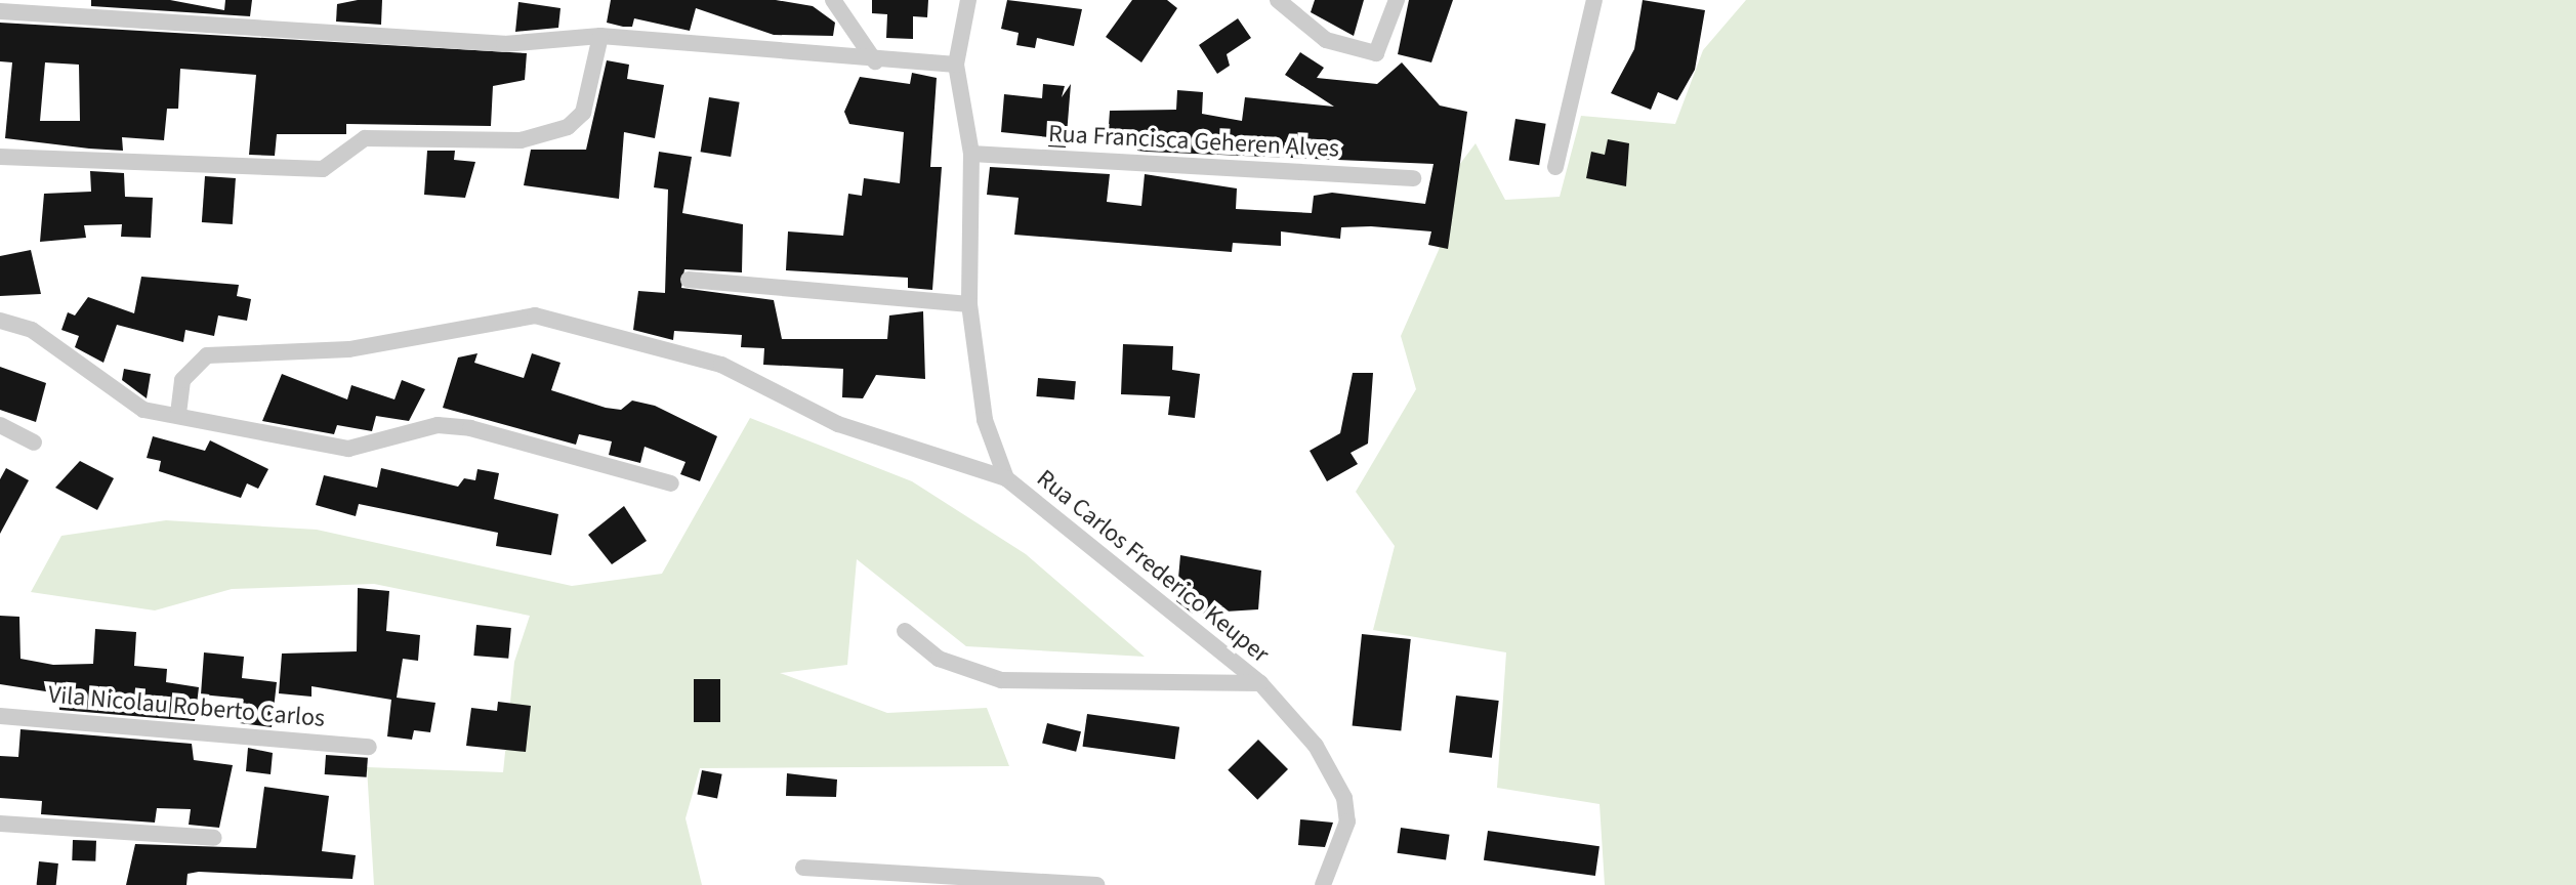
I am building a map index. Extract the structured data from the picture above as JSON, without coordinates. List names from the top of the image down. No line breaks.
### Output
{"streets":{"street":["Rua Francisca Geheren Alves","Rua Carlos Frederico Keuper","Vila Nicolau Roberto Carlos"]},"crossings":[["Rua Francisca Geheren Alves","Rua Carlos Frederico Keuper"]]}
